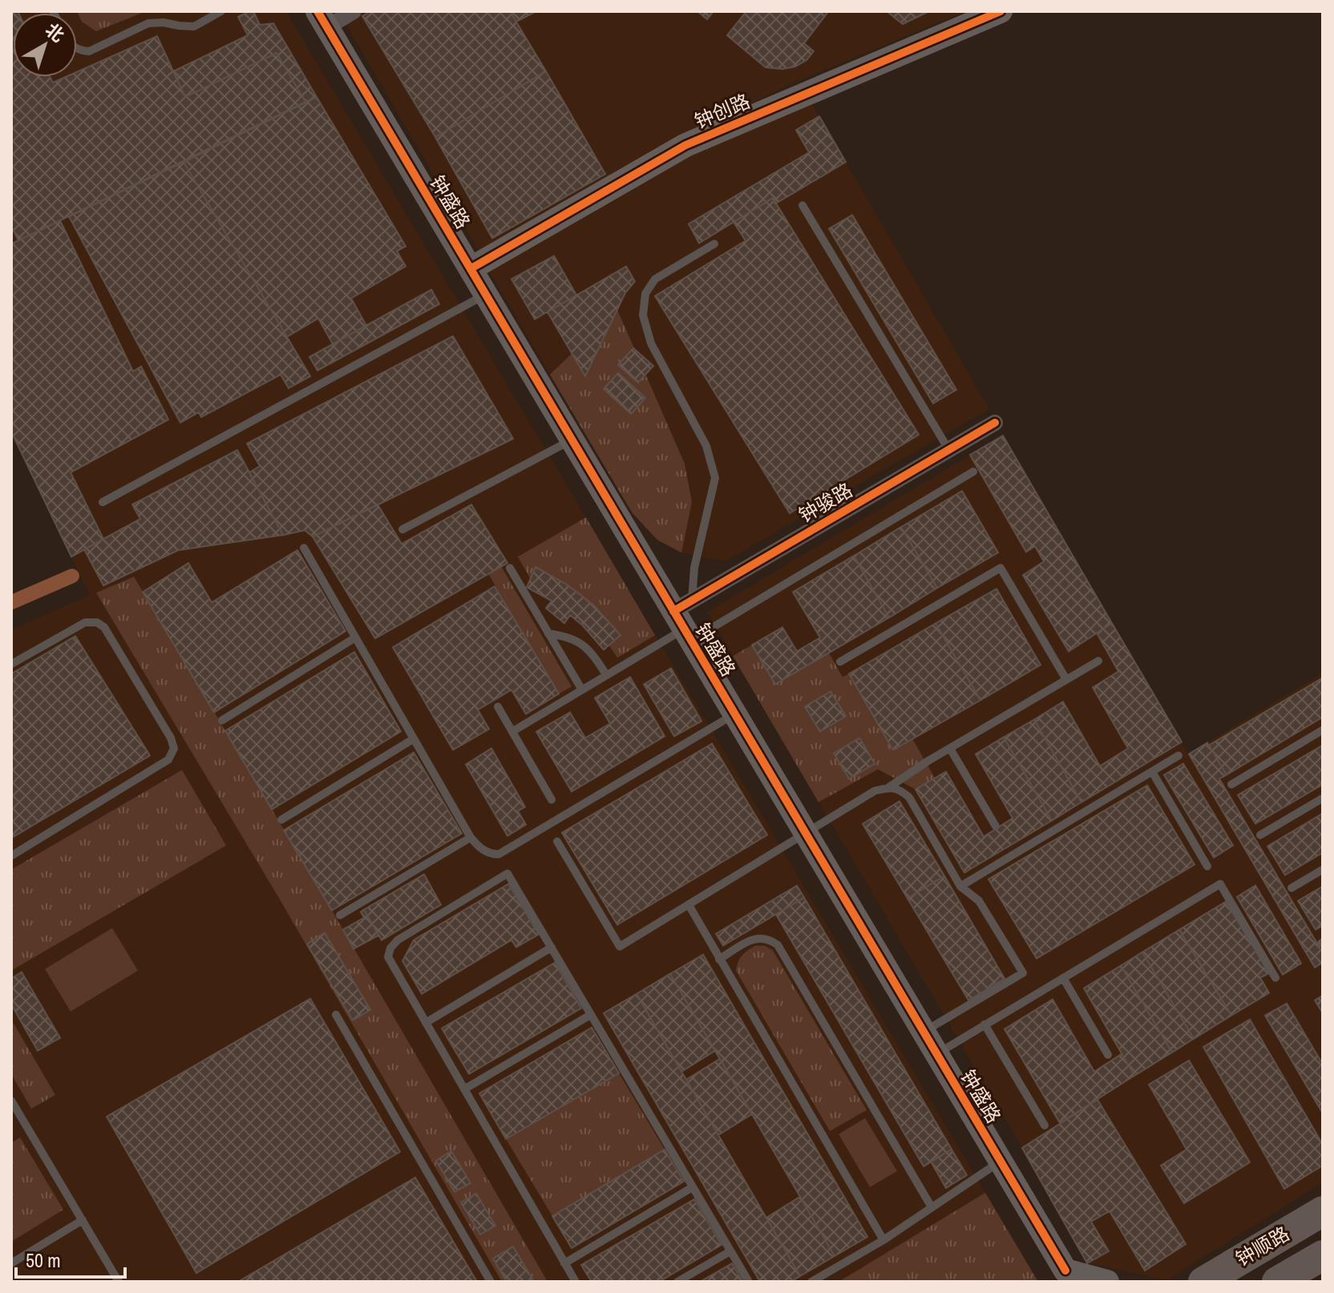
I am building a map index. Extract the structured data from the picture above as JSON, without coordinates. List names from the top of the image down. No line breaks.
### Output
{"streets":{"highway":["钟顺路"],"street":["钟创路","钟盛路","钟骏路"]},"crossings":[["钟创路","钟盛路"],["钟盛路","钟骏路"]],"scale_bar":"50 m","north":"top right"}
